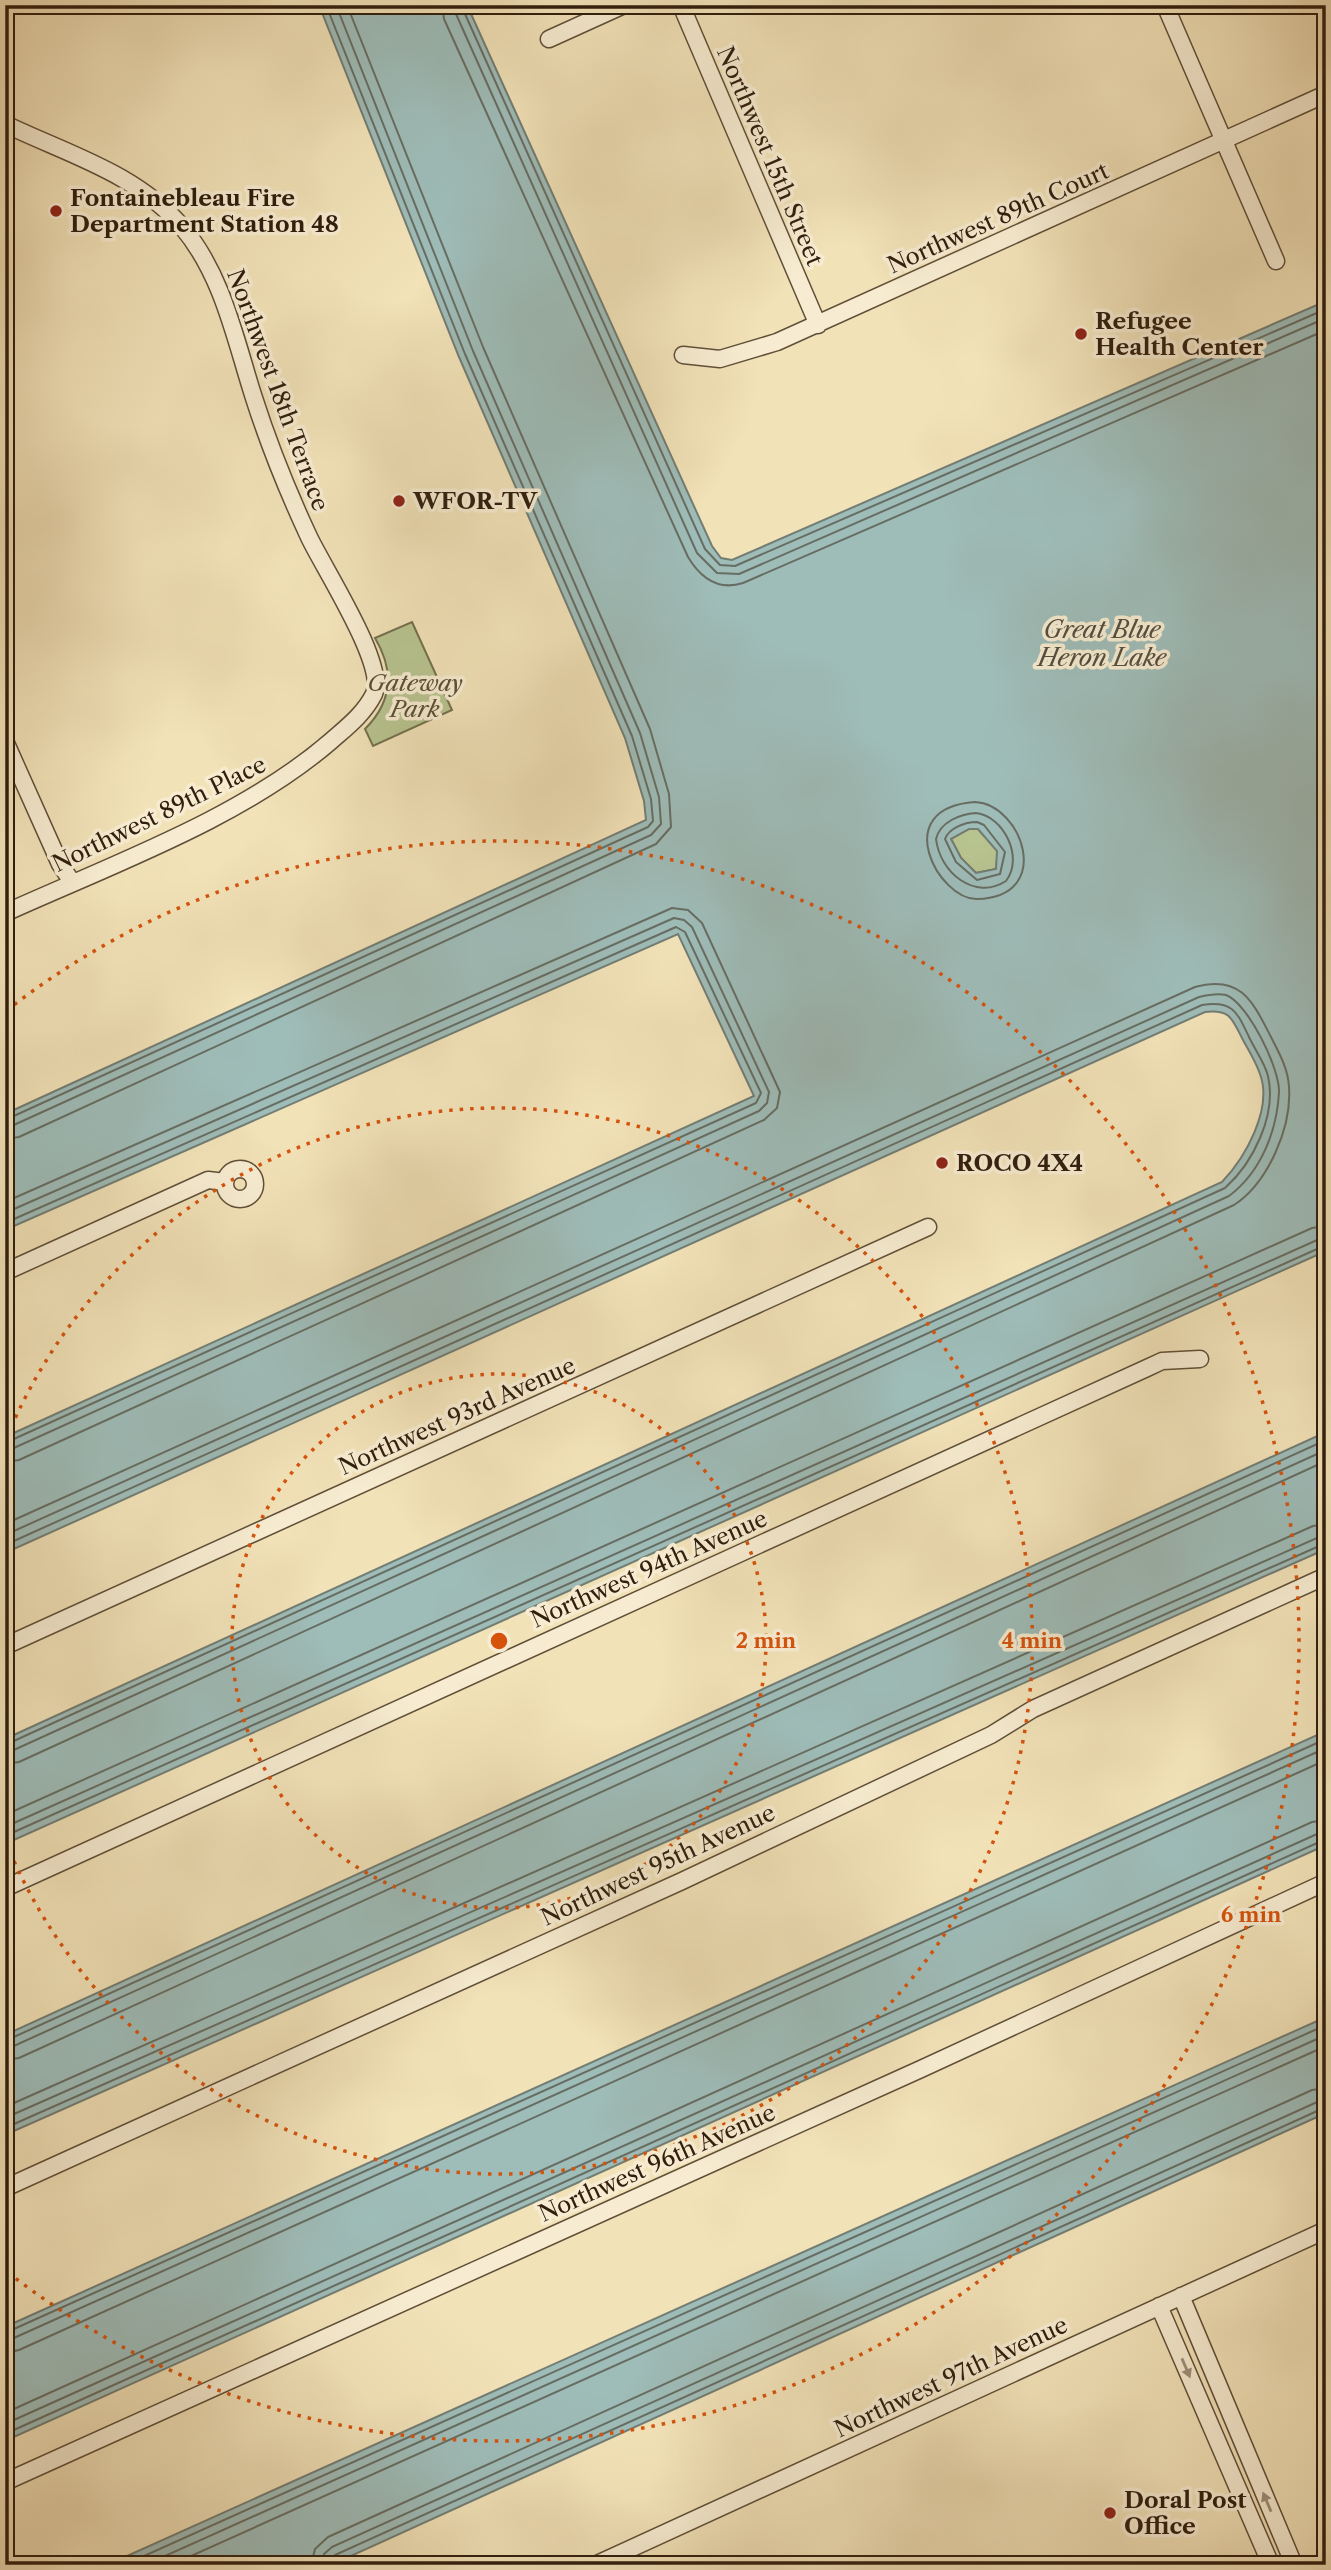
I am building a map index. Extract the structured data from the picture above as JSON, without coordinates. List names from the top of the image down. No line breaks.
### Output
{"streets":{"street":["Northwest 15th Street","Northwest 89th Court","Northwest 18th Terrace","Northwest 89th Place","Northwest 93rd Avenue","Northwest 94th Avenue","Northwest 95th Avenue","Northwest 96th Avenue","Northwest 97th Avenue"]},"crossings":[["Northwest 15th Street","Northwest 89th Court"],["Northwest 18th Terrace","Northwest 89th Place"]],"water":["Great Blue Heron Lake"],"parks":["Gateway Park"],"places":["Fontainebleau Fire Department Station 48","Refugee Health Center","WFOR-TV","ROCO 4X4","Doral Post Office"],"rings":["2 min","4 min","6 min"]}
